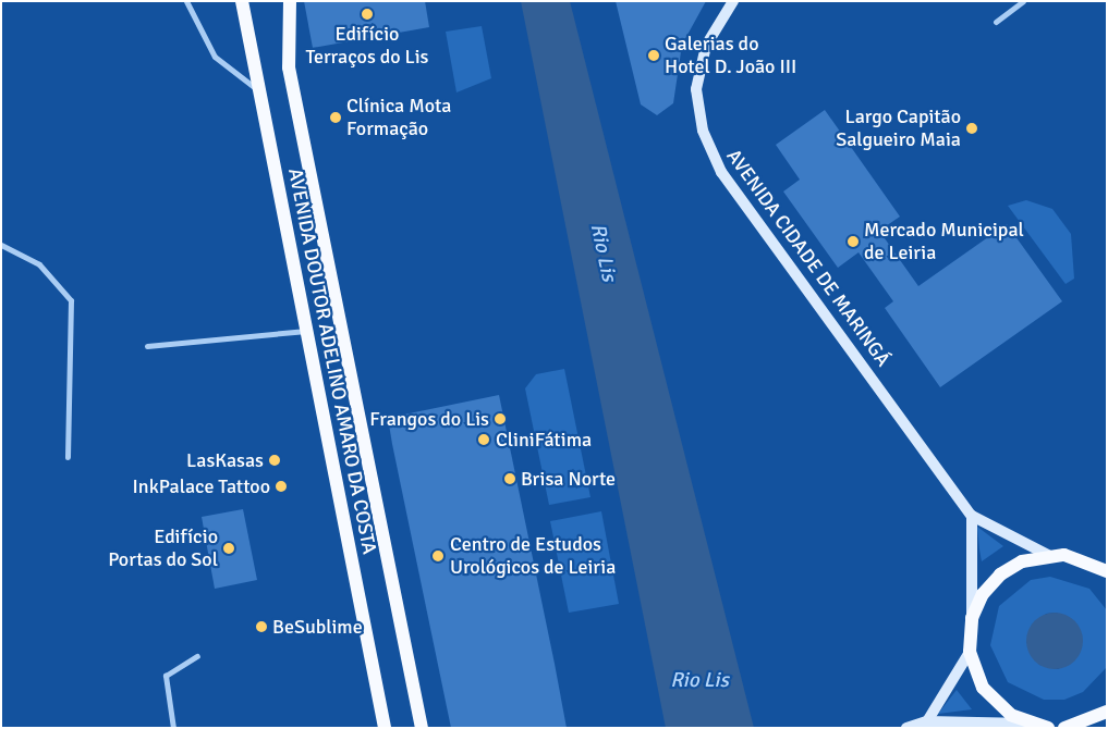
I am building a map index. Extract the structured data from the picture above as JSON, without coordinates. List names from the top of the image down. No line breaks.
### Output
{"streets":{"main road":["AVENIDA CIDADE DE MARINGÁ","AVENIDA DOUTOR ADELINO AMARO DA COSTA"]},"water":["Rio Lis"],"places":["Edifício Terraços do Lis","Galerias do Hotel D. João III","Clínica Mota Formação","Largo Capitão Salgueiro Maia","Mercado Municipal de Leiria","Frangos do Lis","CliniFátima","LasKasas","Brisa Norte","InkPalace Tattoo","Edifício Portas do Sol","Centro de Estudos Urológicos de Leiria","BeSublime"]}
